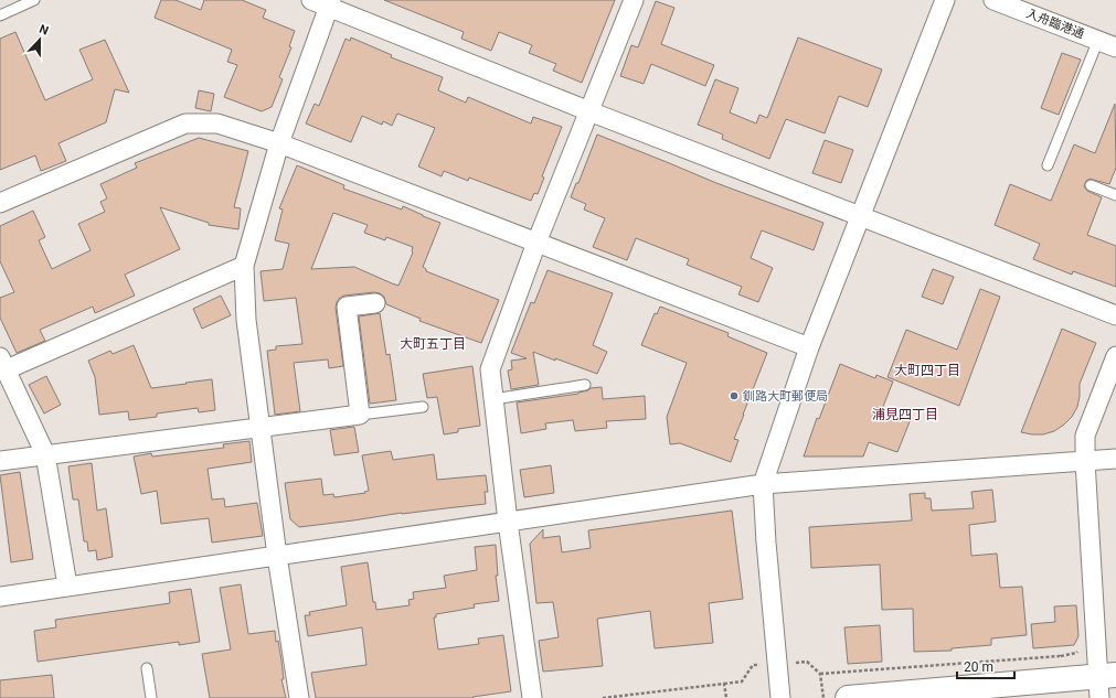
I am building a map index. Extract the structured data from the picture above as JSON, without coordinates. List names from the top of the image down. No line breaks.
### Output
{"streets":{"street":["入舟臨港通"]},"districts":["大町五丁目","大町四丁目","浦見四丁目"],"places":["釧路大町郵便局"],"scale_bar":"20 m","north":"top"}
